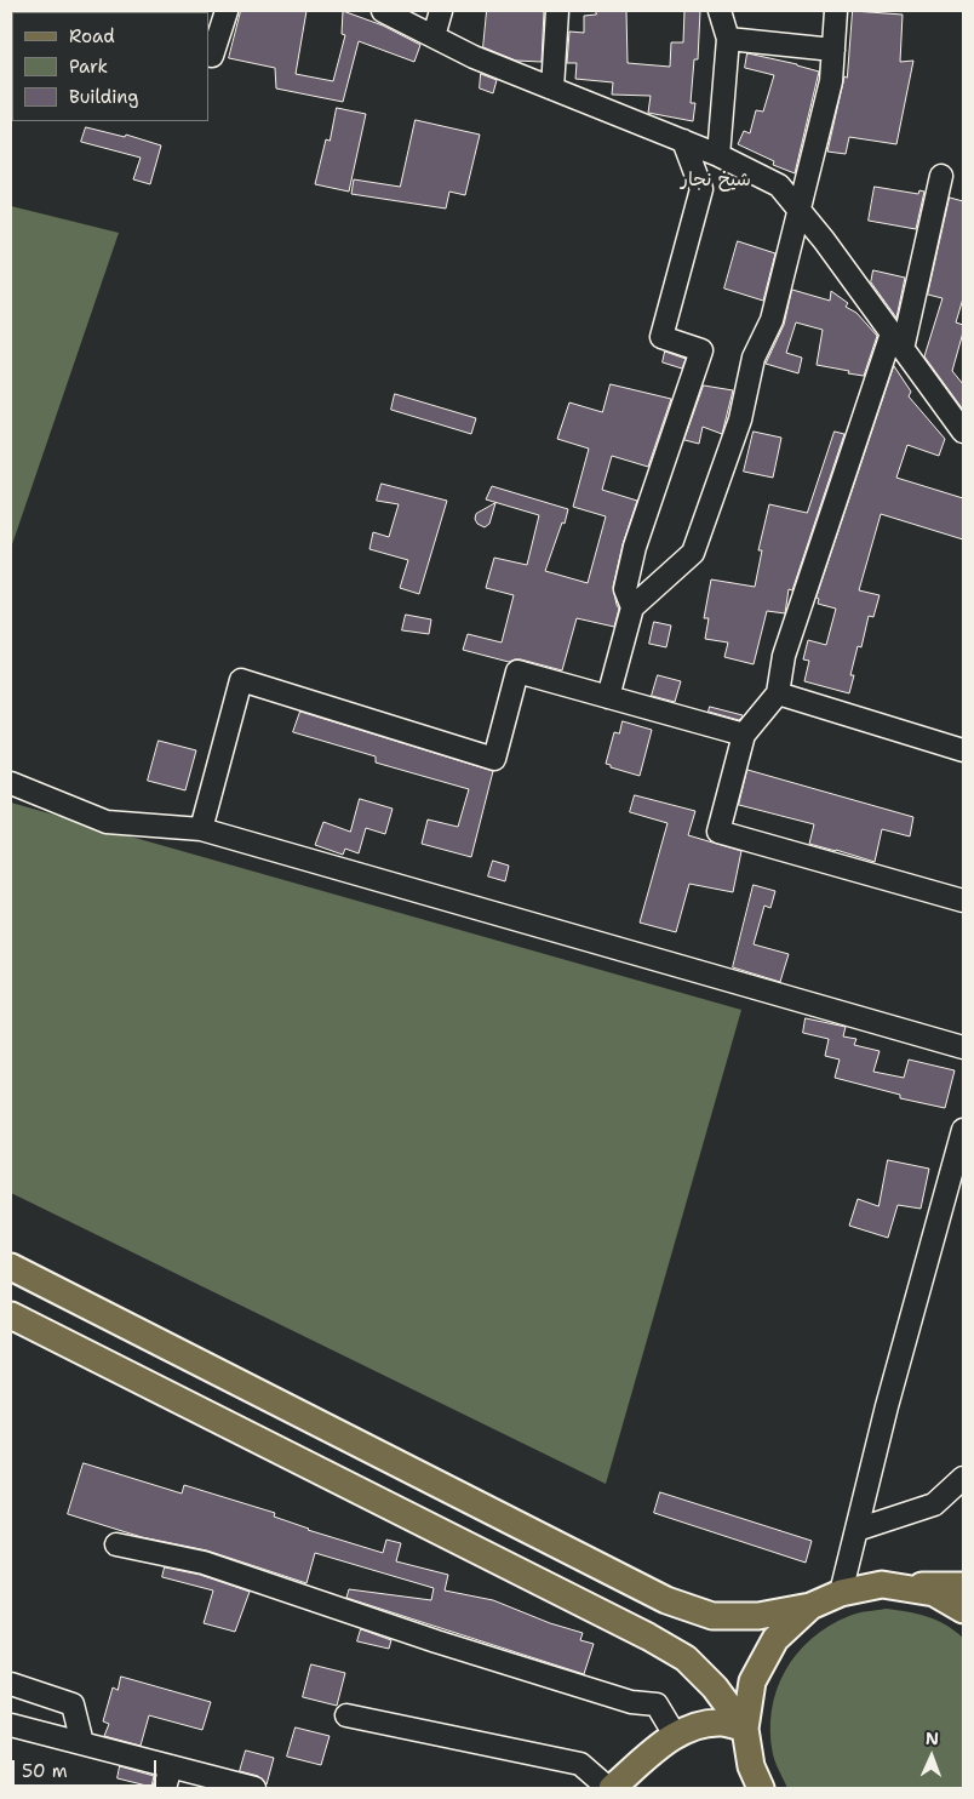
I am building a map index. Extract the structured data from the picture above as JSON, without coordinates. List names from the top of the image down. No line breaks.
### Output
{"districts":["شيخ نجار"],"legend":["Road","Park","Building"],"scale_bar":"50 m","north":"top"}
